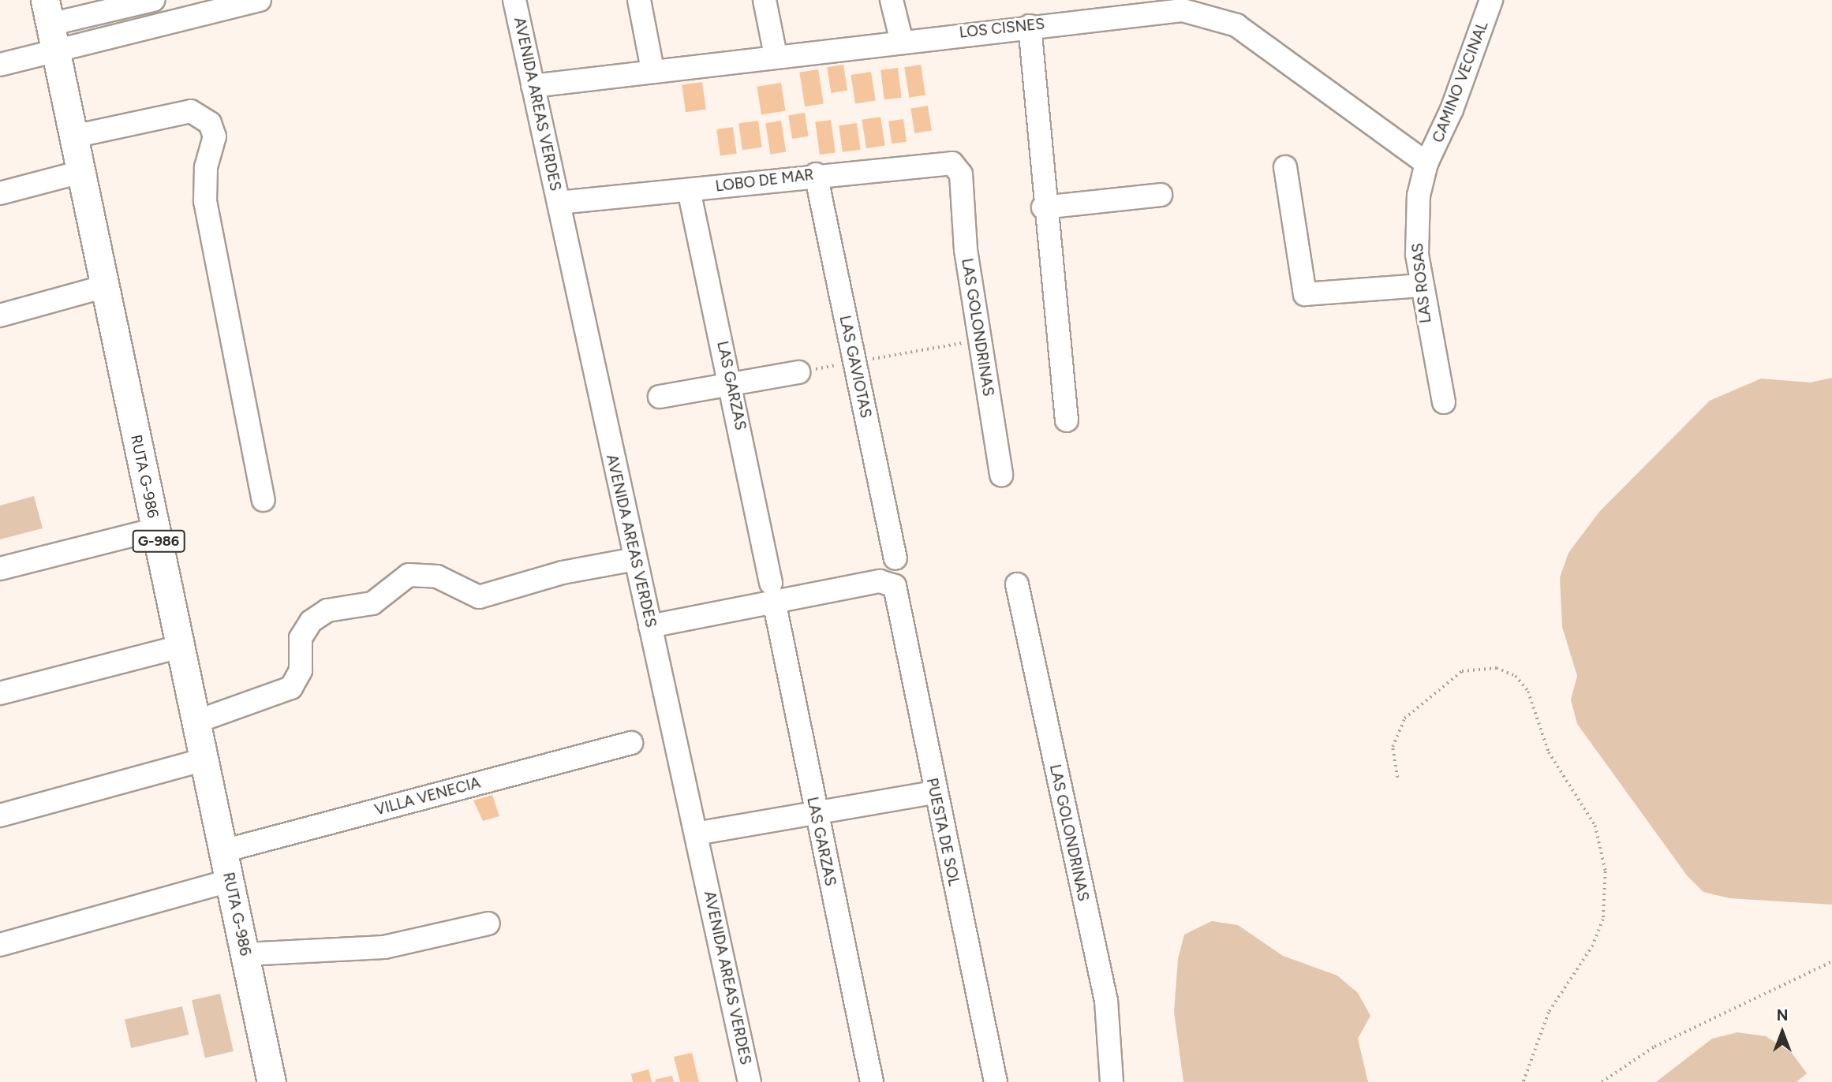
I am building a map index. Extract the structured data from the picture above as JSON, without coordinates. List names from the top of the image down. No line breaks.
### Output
{"streets":{"main road":["RUTA G-986","G-986"],"street":["LOS CISNES","CAMINO VECINAL","AVENIDA AREAS VERDES","LOBO DE MAR","LAS ROSAS","LAS GOLONDRINAS","LAS GAVIOTAS","LAS GARZAS","VILLA VENECIA","PUESTA DE SOL"]},"crossings":[["LOS CISNES","CAMINO VECINAL"],["LOS CISNES","AVENIDA AREAS VERDES"],["LOS CISNES","LAS ROSAS"],["CAMINO VECINAL","LAS ROSAS"],["AVENIDA AREAS VERDES","LOBO DE MAR"],["LOBO DE MAR","LAS GOLONDRINAS"],["LOBO DE MAR","LAS GAVIOTAS"],["LOBO DE MAR","LAS GARZAS"],["LAS GARZAS","PUESTA DE SOL"],["RUTA G-986","VILLA VENECIA"]],"north":"top"}
